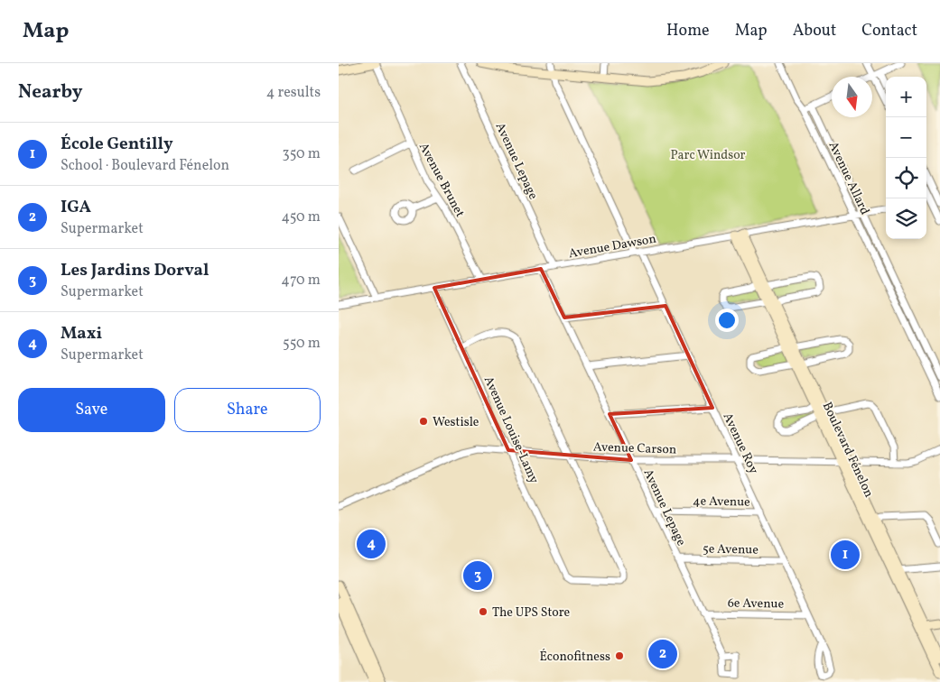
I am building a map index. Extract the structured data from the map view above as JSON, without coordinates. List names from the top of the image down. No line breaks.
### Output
{"streets":{"street":["Avenue Lepage","Avenue Allard","Avenue Brunet","Avenue Dawson","Avenue Louise-Lamy","Avenue Roy","Avenue Carson","Boulevard Fénelon","4e Avenue","5e Avenue","6e Avenue"]},"crossings":[["Avenue Lepage","Avenue Dawson"],["Avenue Lepage","Avenue Carson"],["Avenue Lepage","4e Avenue"],["Avenue Lepage","5e Avenue"],["Avenue Lepage","6e Avenue"],["Avenue Allard","Avenue Dawson"],["Avenue Brunet","Avenue Dawson"],["Avenue Dawson","Avenue Louise-Lamy"],["Avenue Dawson","Avenue Roy"],["Avenue Dawson","Boulevard Fénelon"],["Avenue Louise-Lamy","Avenue Carson"],["Avenue Roy","Avenue Carson"],["Avenue Roy","4e Avenue"],["Avenue Roy","5e Avenue"],["Avenue Roy","6e Avenue"],["Avenue Carson","Boulevard Fénelon"]],"parks":["Parc Windsor"],"places":["Westisle","The UPS Store","Éconofitness"],"north":"bottom","page":{"header":"Map","nav":["Home","Map","About","Contact"],"heading":["Nearby","4 results"],"map_buttons":["+","−"],"list":[{"mark":"1","name":"École Gentilly","note":"School · Boulevard Fénelon","value":"350 m"},{"mark":"2","name":"IGA","note":"Supermarket","value":"450 m"},{"mark":"3","name":"Les Jardins Dorval","note":"Supermarket","value":"470 m"},{"mark":"4","name":"Maxi","note":"Supermarket","value":"550 m"}],"buttons":["Save","Share"],"pins":["4","1","3","2"]}}
